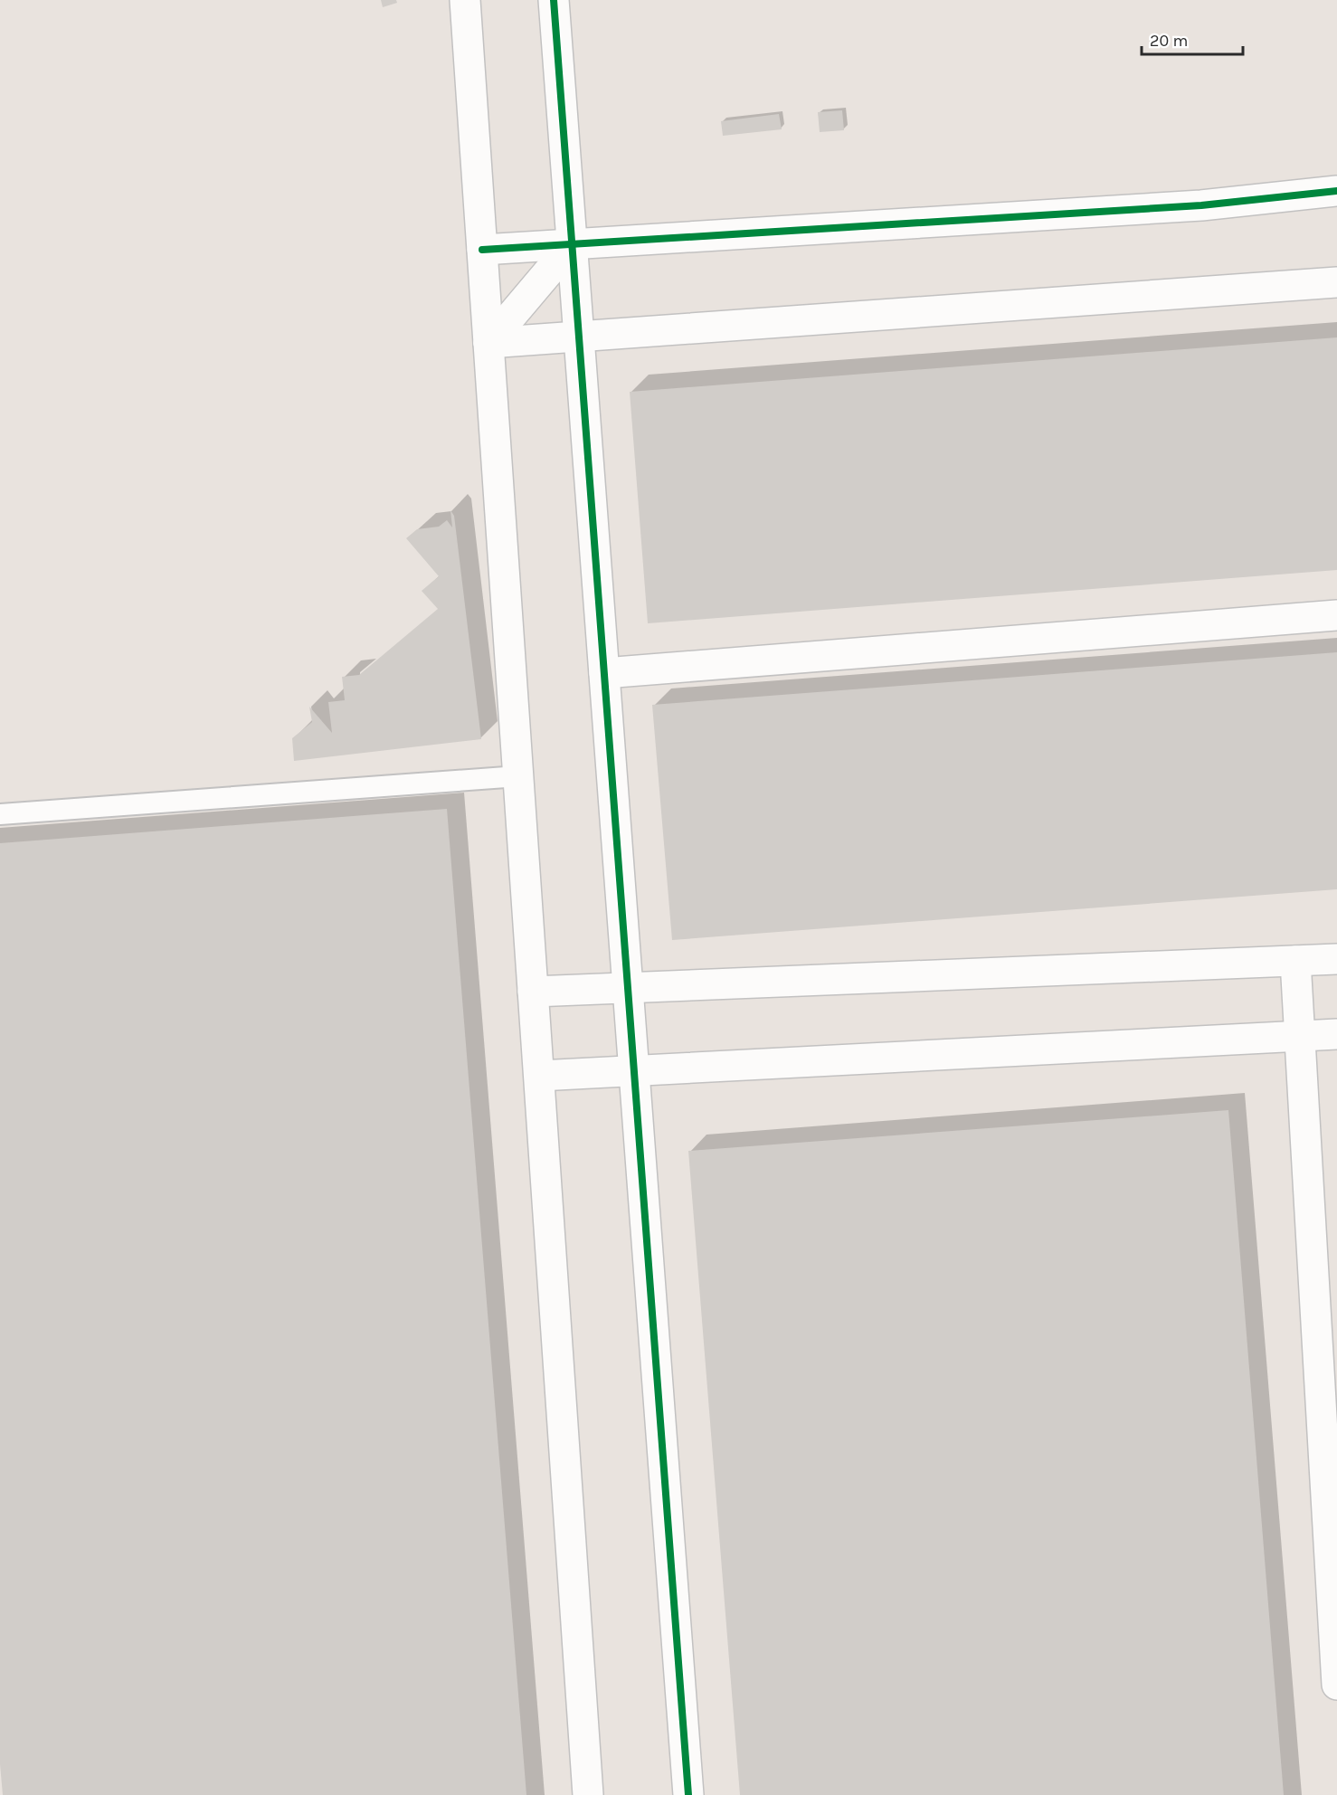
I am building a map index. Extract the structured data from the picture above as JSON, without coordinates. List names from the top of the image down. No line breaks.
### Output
{"scale_bar":"20 m"}
